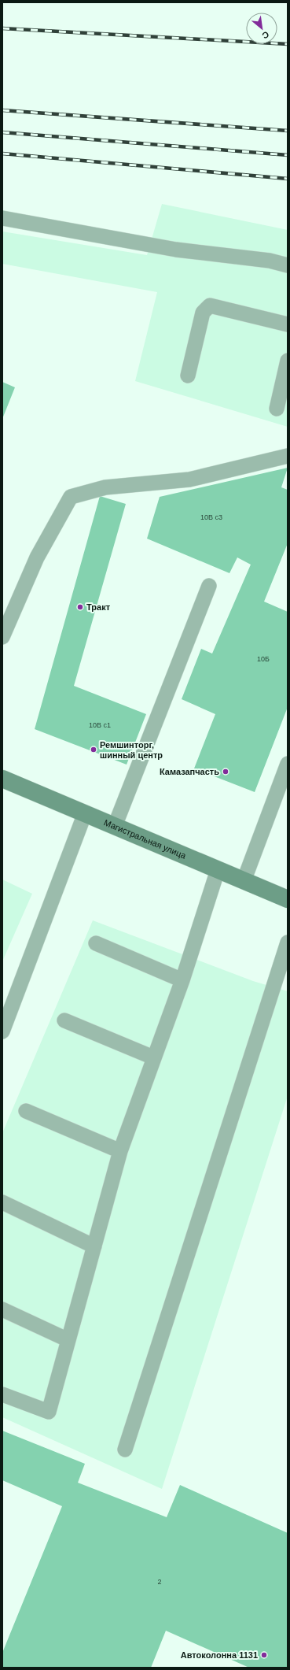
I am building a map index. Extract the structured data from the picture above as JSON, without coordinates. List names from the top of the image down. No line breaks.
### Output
{"streets":{"street":["Магистральная улица"]},"places":["Тракт","Ремшинторг, шинный центр","Камазапчасть","Автоколонна 1131"],"house_numbers":["10В с3","10Б","10В с1","2"],"north":"bottom right"}
